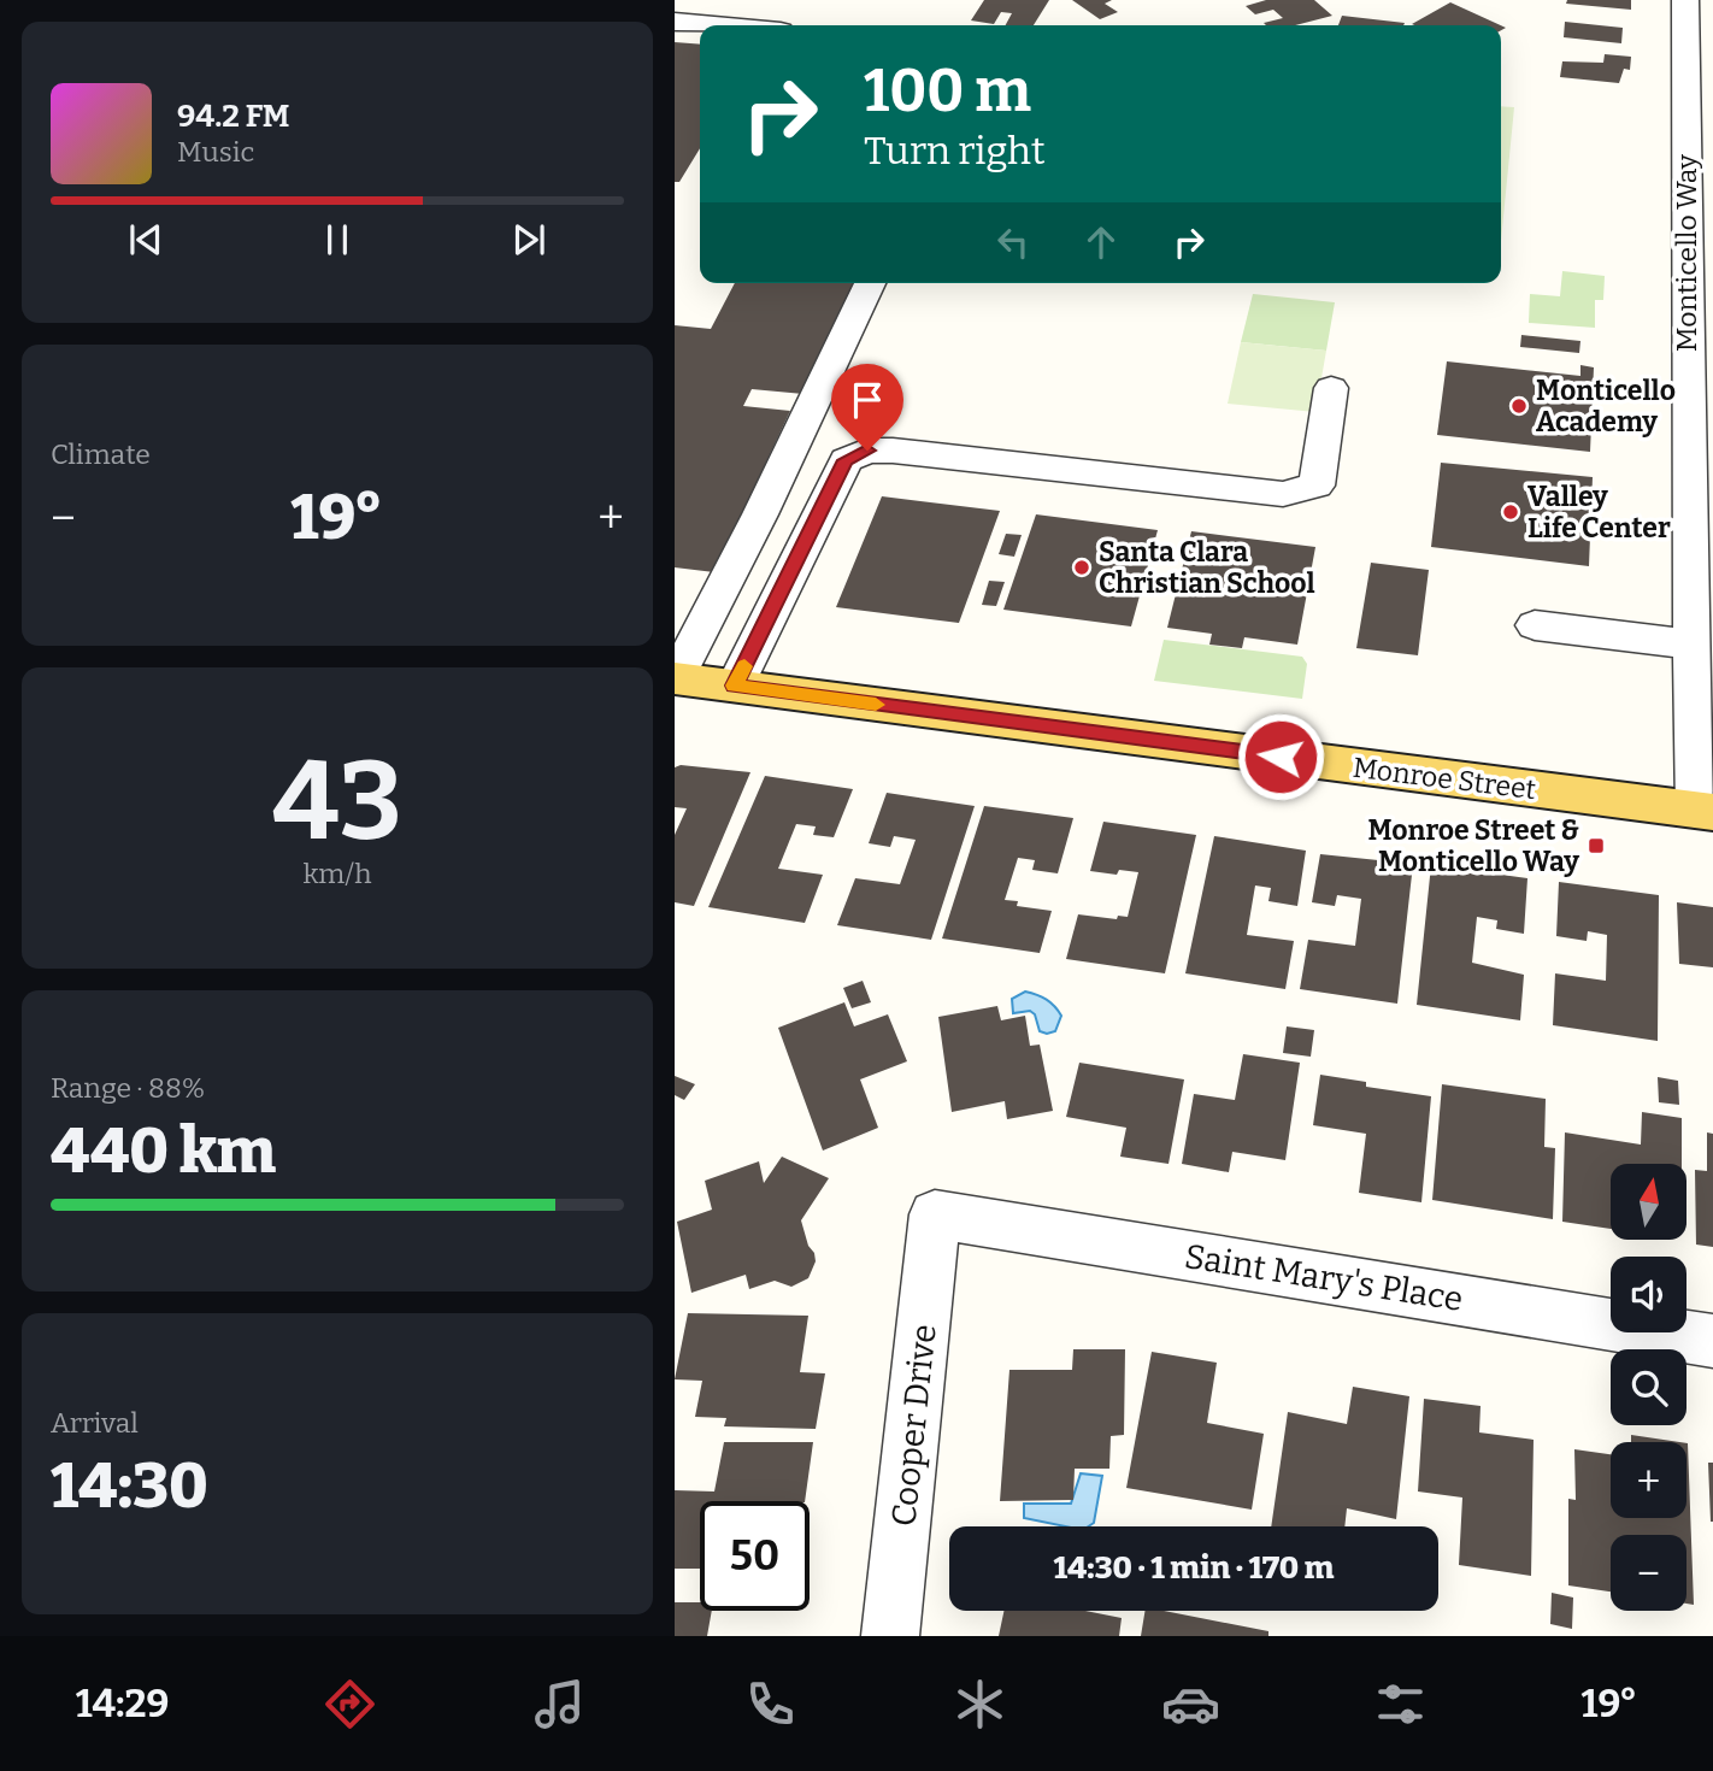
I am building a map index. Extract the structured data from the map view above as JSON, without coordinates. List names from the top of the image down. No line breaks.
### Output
{"streets":{"main road":["Monroe Street"],"street":["Monticello Way","Saint Mary's Place","Cooper Drive"]},"crossings":[["Monticello Way","Monroe Street"],["Saint Mary's Place","Cooper Drive"]],"places":{"other":["Monticello Academy","Valley Life Center","Santa Clara Christian School"],"transit":["Monroe Street & Monticello Way"]},"north":"top","page":{"turn":["100 m","Turn right"],"song":["94.2 FM","Music"],"tile":["Climate",["43","km/h"],["Range · 88%","440 km"],["Arrival","14:30"]],"heat":["−","19°","+"],"map_buttons":["+","−"],"limit":"50","trip":"14:30 · 1 min · 170 m","tabs":["14:29","19°"]}}
